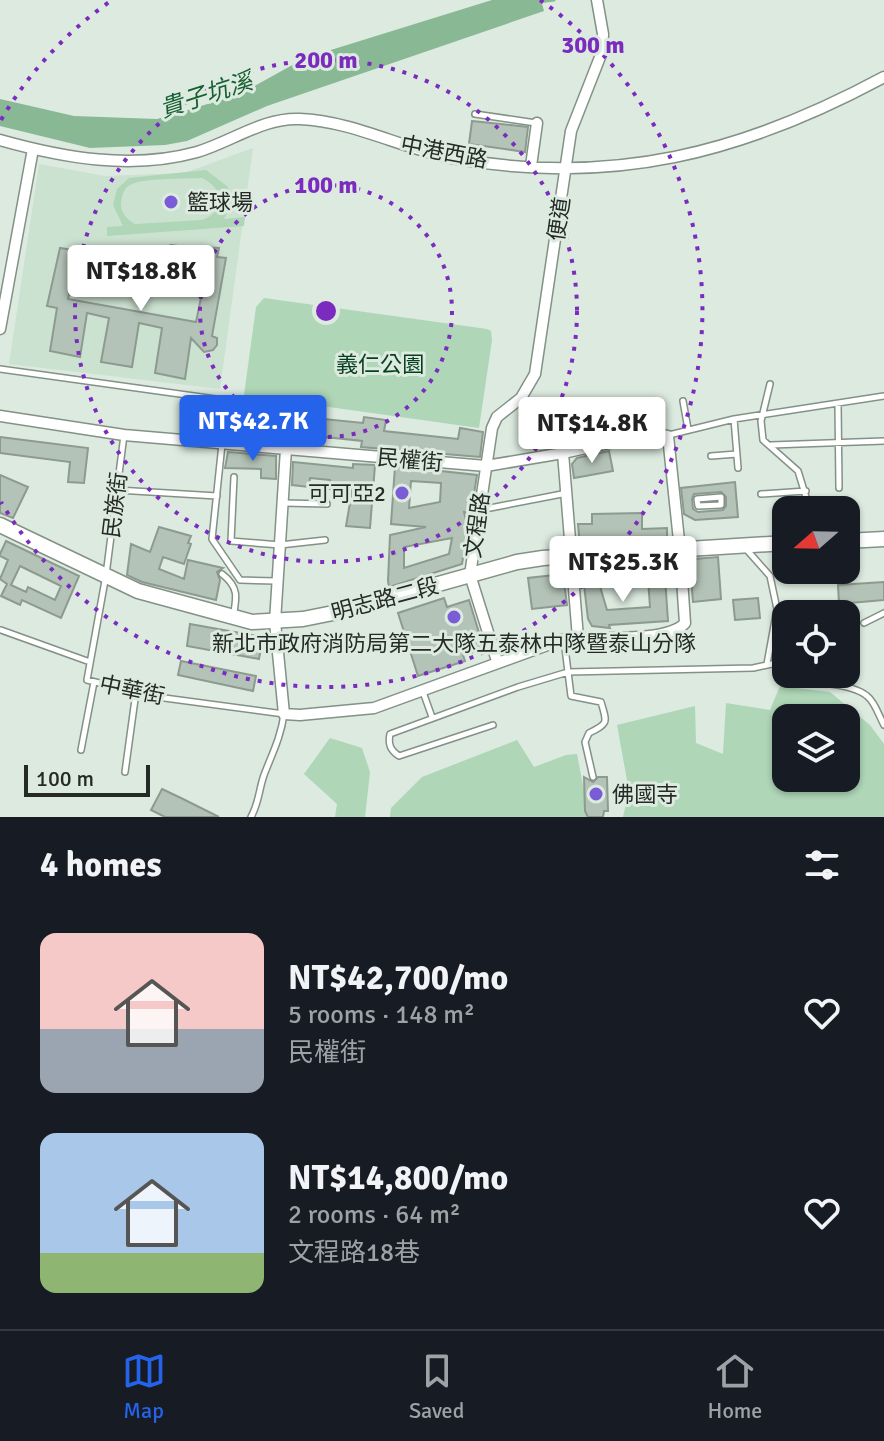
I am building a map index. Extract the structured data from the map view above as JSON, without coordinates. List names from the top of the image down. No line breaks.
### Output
{"streets":{"main road":["明志路二段"],"street":["中港西路","便道","民權街","文程路"],"lane":["民族街","中華街"]},"crossings":[["中港西路","便道"],["便道","文程路"],["民權街","民族街"],["民權街","文程路"],["民族街","明志路二段"],["民族街","中華街"],["文程路","明志路二段"],["明志路二段","中華街"]],"water":["貴子坑溪"],"parks":["義仁公園"],"places":["籃球場","可可亞2","新北市政府消防局第二大隊五泰林中隊暨泰山分隊","佛國寺"],"scale_bar":"100 m","north":"left","page":{"price":["NT$18.8K","NT$42.7K","NT$14.8K","NT$25.3K"],"scale":"100 m","heading":"4 homes","list":[{"name":"NT$42,700/mo","note":"5 rooms · 148 m² · 民權街"},{"name":"NT$14,800/mo","note":"2 rooms · 64 m² · 文程路18巷"}],"tabs":["Map","Saved","Home"]},"rings":["300 m","200 m","100 m"]}
